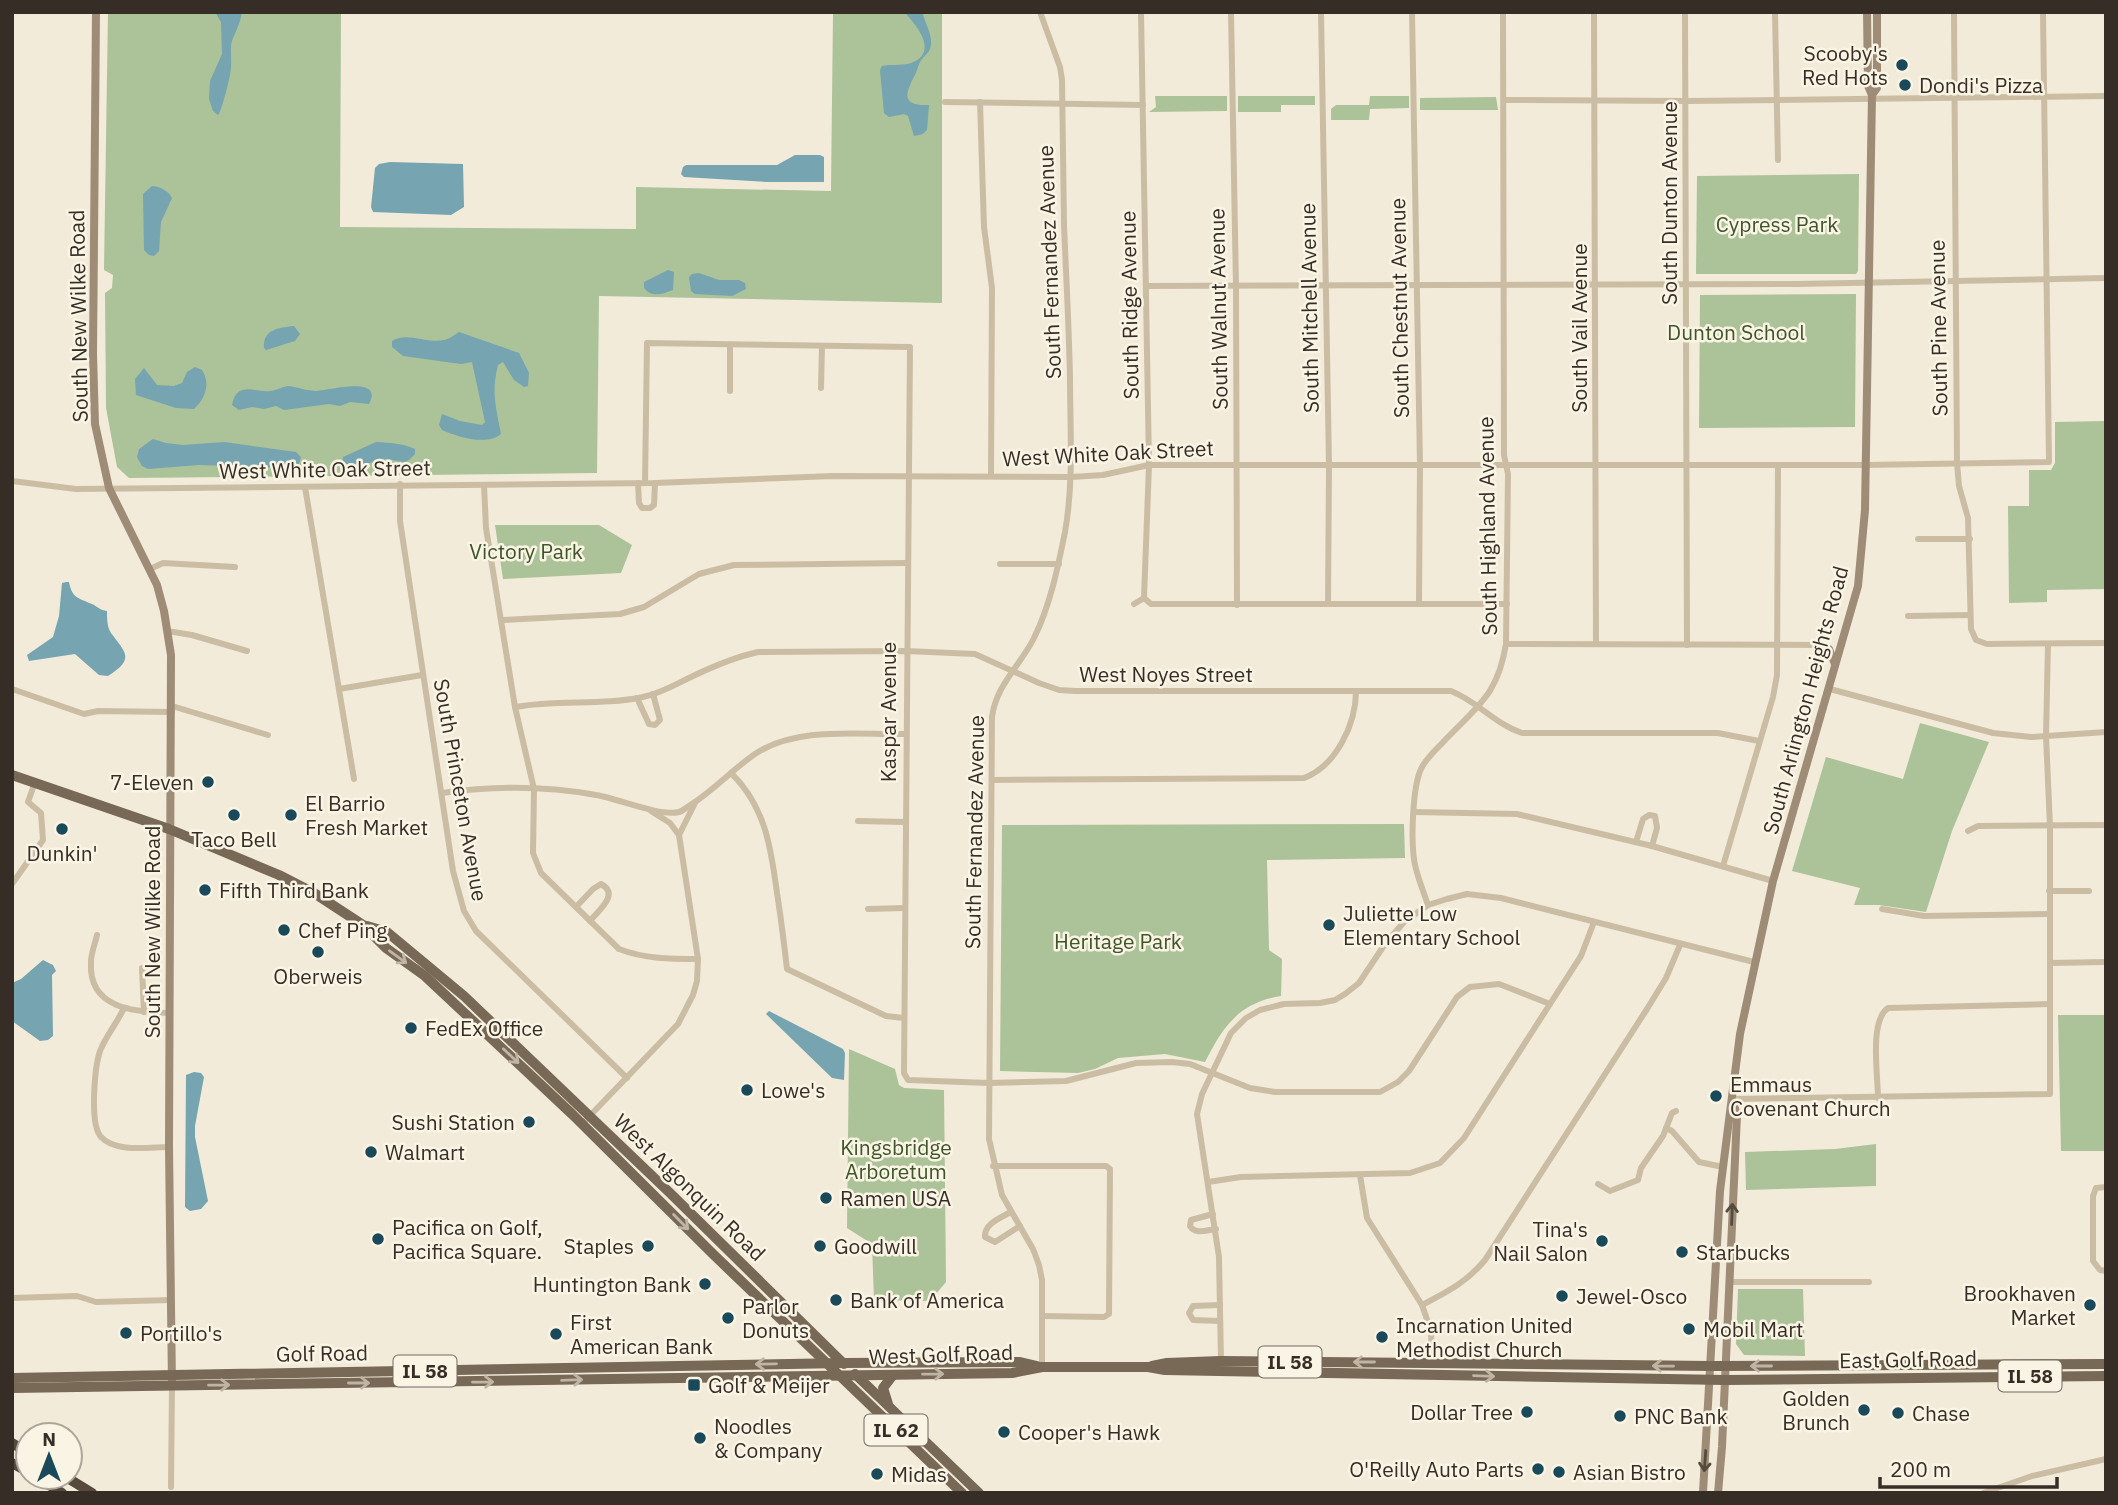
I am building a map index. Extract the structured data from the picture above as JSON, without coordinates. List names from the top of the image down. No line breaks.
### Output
{"streets":{"main road":["South New Wilke Road","South Arlington Heights Road","West Algonquin Road","Golf Road","West Golf Road","East Golf Road","IL 58","IL 62"],"street":["South Dunton Avenue","South Fernandez Avenue","South Ridge Avenue","South Mitchell Avenue","South Chestnut Avenue","South Walnut Avenue","South Vail Avenue","South Pine Avenue","West White Oak Street","South Highland Avenue","West Noyes Street","Kaspar Avenue","South Princeton Avenue"]},"crossings":[["South Dunton Avenue","West White Oak Street"],["South Fernandez Avenue","West White Oak Street"],["South Fernandez Avenue","West Noyes Street"],["South Fernandez Avenue","Kaspar Avenue"],["South Fernandez Avenue","West Golf Road"],["South Ridge Avenue","West White Oak Street"],["South Mitchell Avenue","West White Oak Street"],["South Chestnut Avenue","West White Oak Street"],["South Walnut Avenue","West White Oak Street"],["South New Wilke Road","West White Oak Street"],["South New Wilke Road","West Algonquin Road"],["South New Wilke Road","Golf Road"],["South Vail Avenue","West White Oak Street"],["South Pine Avenue","West White Oak Street"],["West White Oak Street","South Highland Avenue"],["West White Oak Street","South Arlington Heights Road"],["West White Oak Street","Kaspar Avenue"],["West White Oak Street","South Princeton Avenue"],["South Highland Avenue","West Noyes Street"],["West Noyes Street","Kaspar Avenue"],["South Arlington Heights Road","West Golf Road"],["South Arlington Heights Road","East Golf Road"],["West Algonquin Road","Golf Road"],["West Algonquin Road","West Golf Road"],["Golf Road","West Golf Road"],["West Golf Road","East Golf Road"]],"parks":["Cypress Park","Dunton School","Victory Park","Heritage Park","Kingsbridge Arboretum"],"places":{"other":["Scooby's Red Hots","Dondi's Pizza","7-Eleven","Taco Bell","El Barrio Fresh Market","Dunkin'","Fifth Third Bank","Juliette Low Elementary School","Chef Ping","Oberweis","FedEx Office","Lowe's","Emmaus Covenant Church","Sushi Station","Walmart","Ramen USA","Pacifica on Golf, Pacifica Square.","Tina's Nail Salon","Staples","Goodwill","Starbucks","Huntington Bank","Jewel-Osco","Bank of America","Brookhaven Market","Parlor Donuts","Mobil Mart","Portillo's","First American Bank","Incarnation United Methodist Church","Golden Brunch","Dollar Tree","Chase","PNC Bank","Cooper's Hawk","Noodles & Company","O'Reilly Auto Parts","Asian Bistro","Midas"],"transit":["Golf & Meijer"]},"scale_bar":"200 m","north":"top"}
